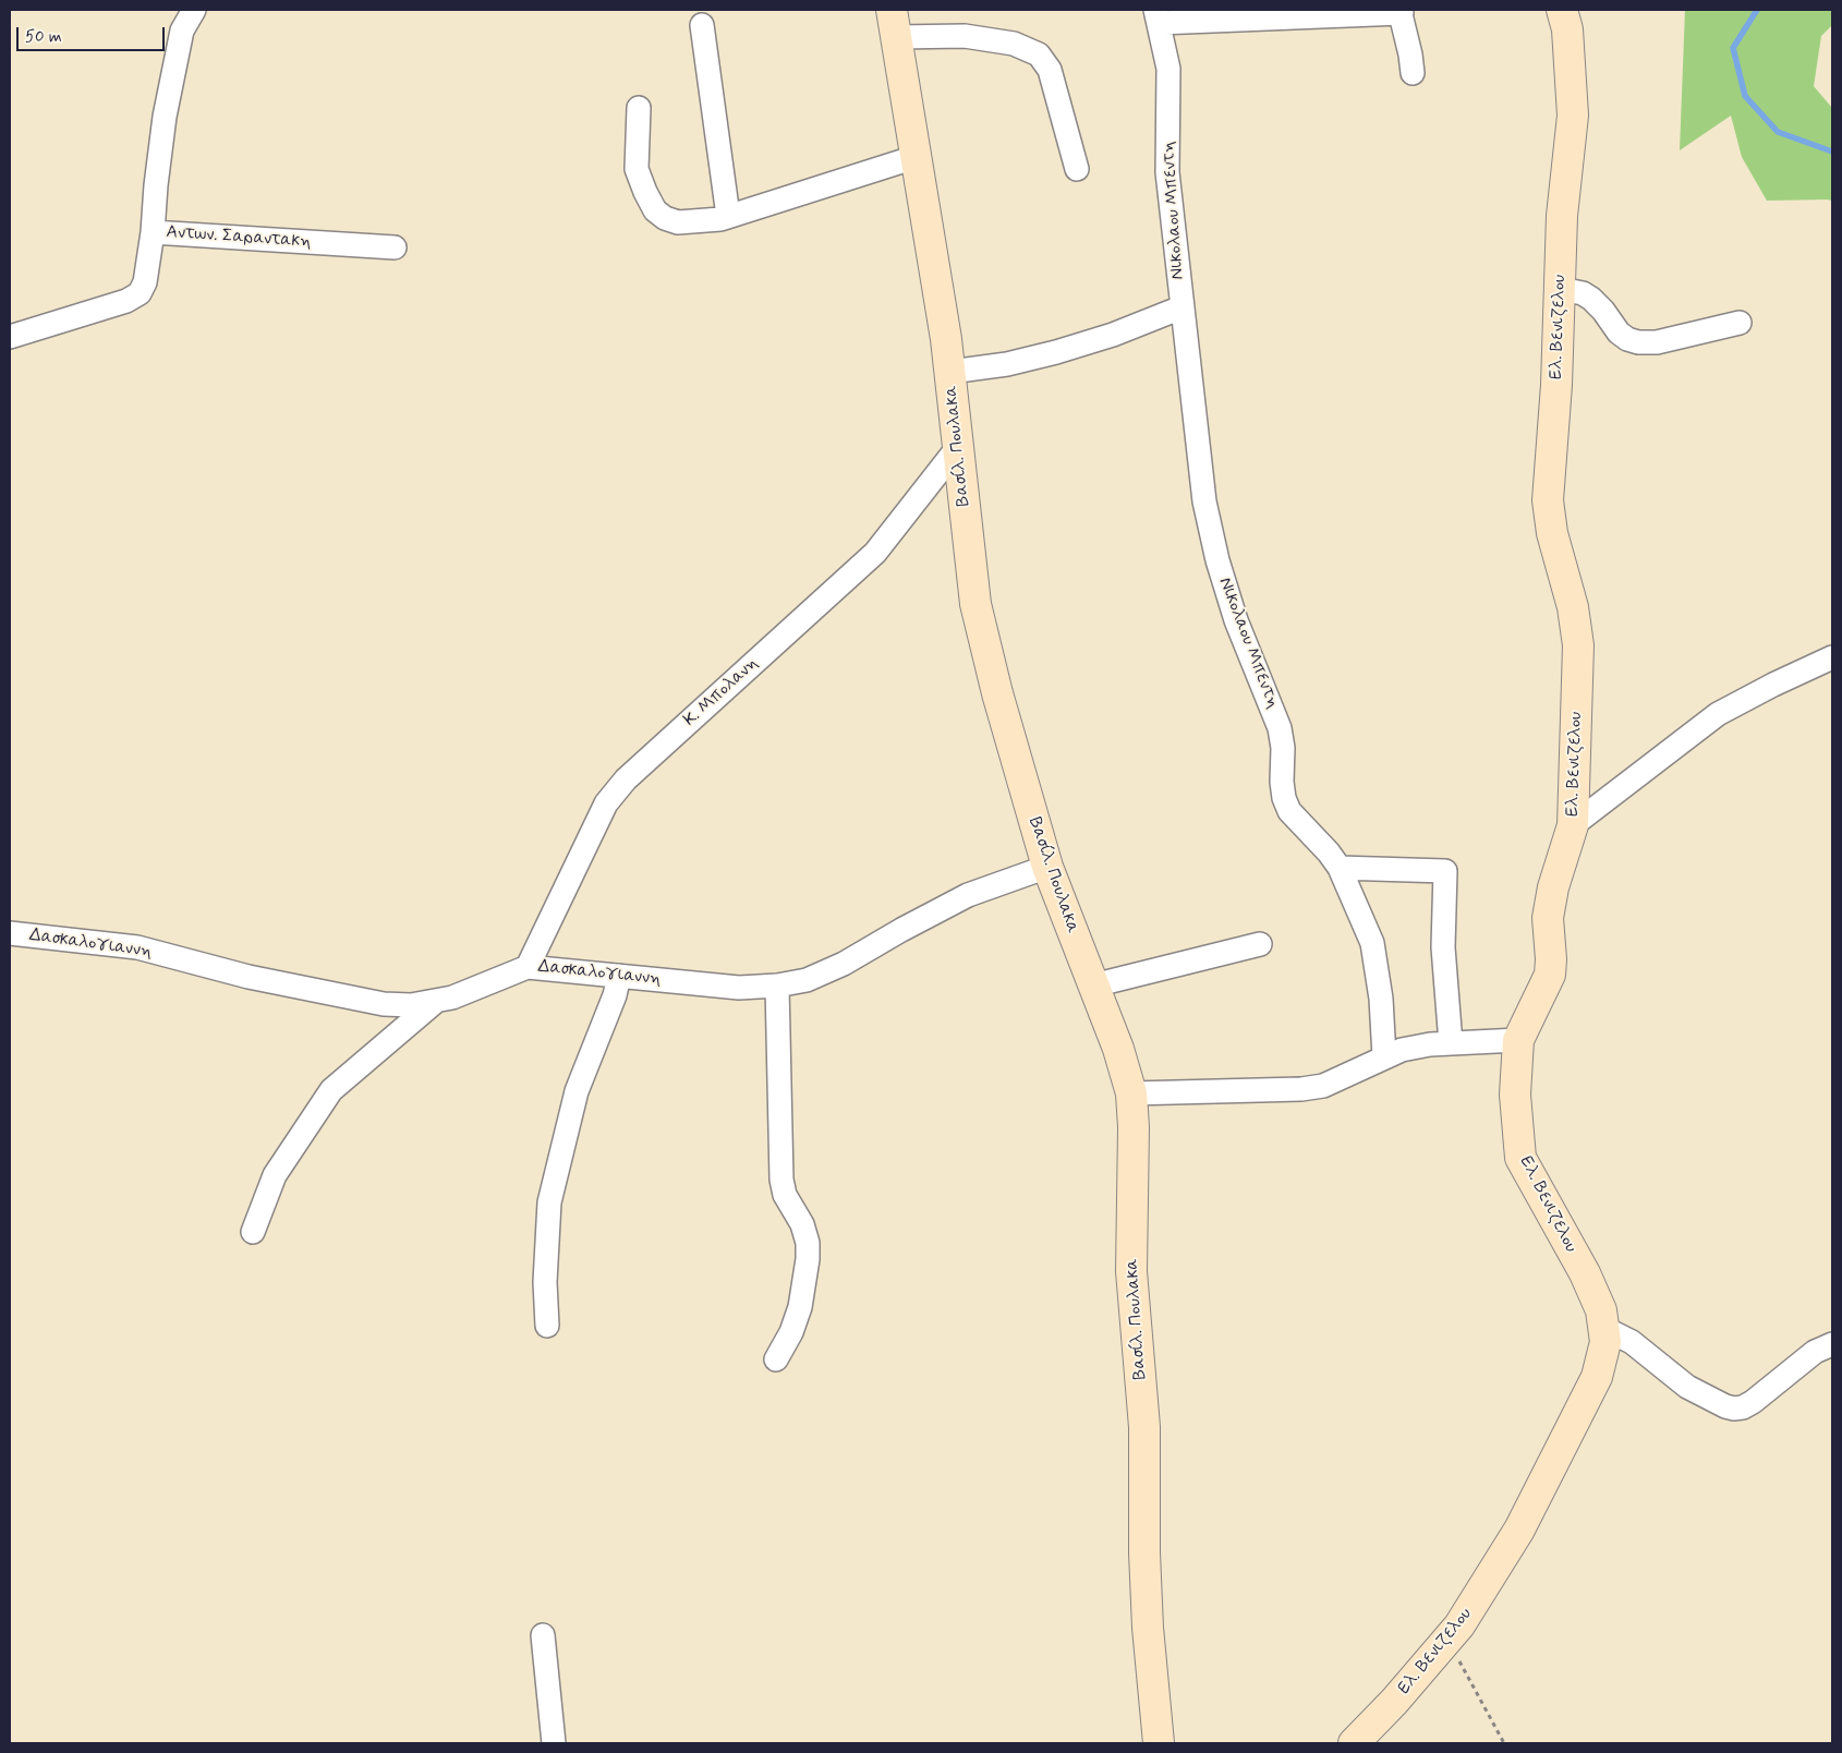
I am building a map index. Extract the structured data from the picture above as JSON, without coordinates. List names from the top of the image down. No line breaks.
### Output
{"streets":{"street":["Νικολαου Μπεντη","Αντων. Σαραντακη","Ελ. Βενιζελου","Βασίλ. Πουλακα","Κ. Μπολανη","Δασκαλογιαννη"]},"crossings":[["Βασίλ. Πουλακα","Κ. Μπολανη"],["Βασίλ. Πουλακα","Δασκαλογιαννη"],["Κ. Μπολανη","Δασκαλογιαννη"]],"scale_bar":"50 m"}
